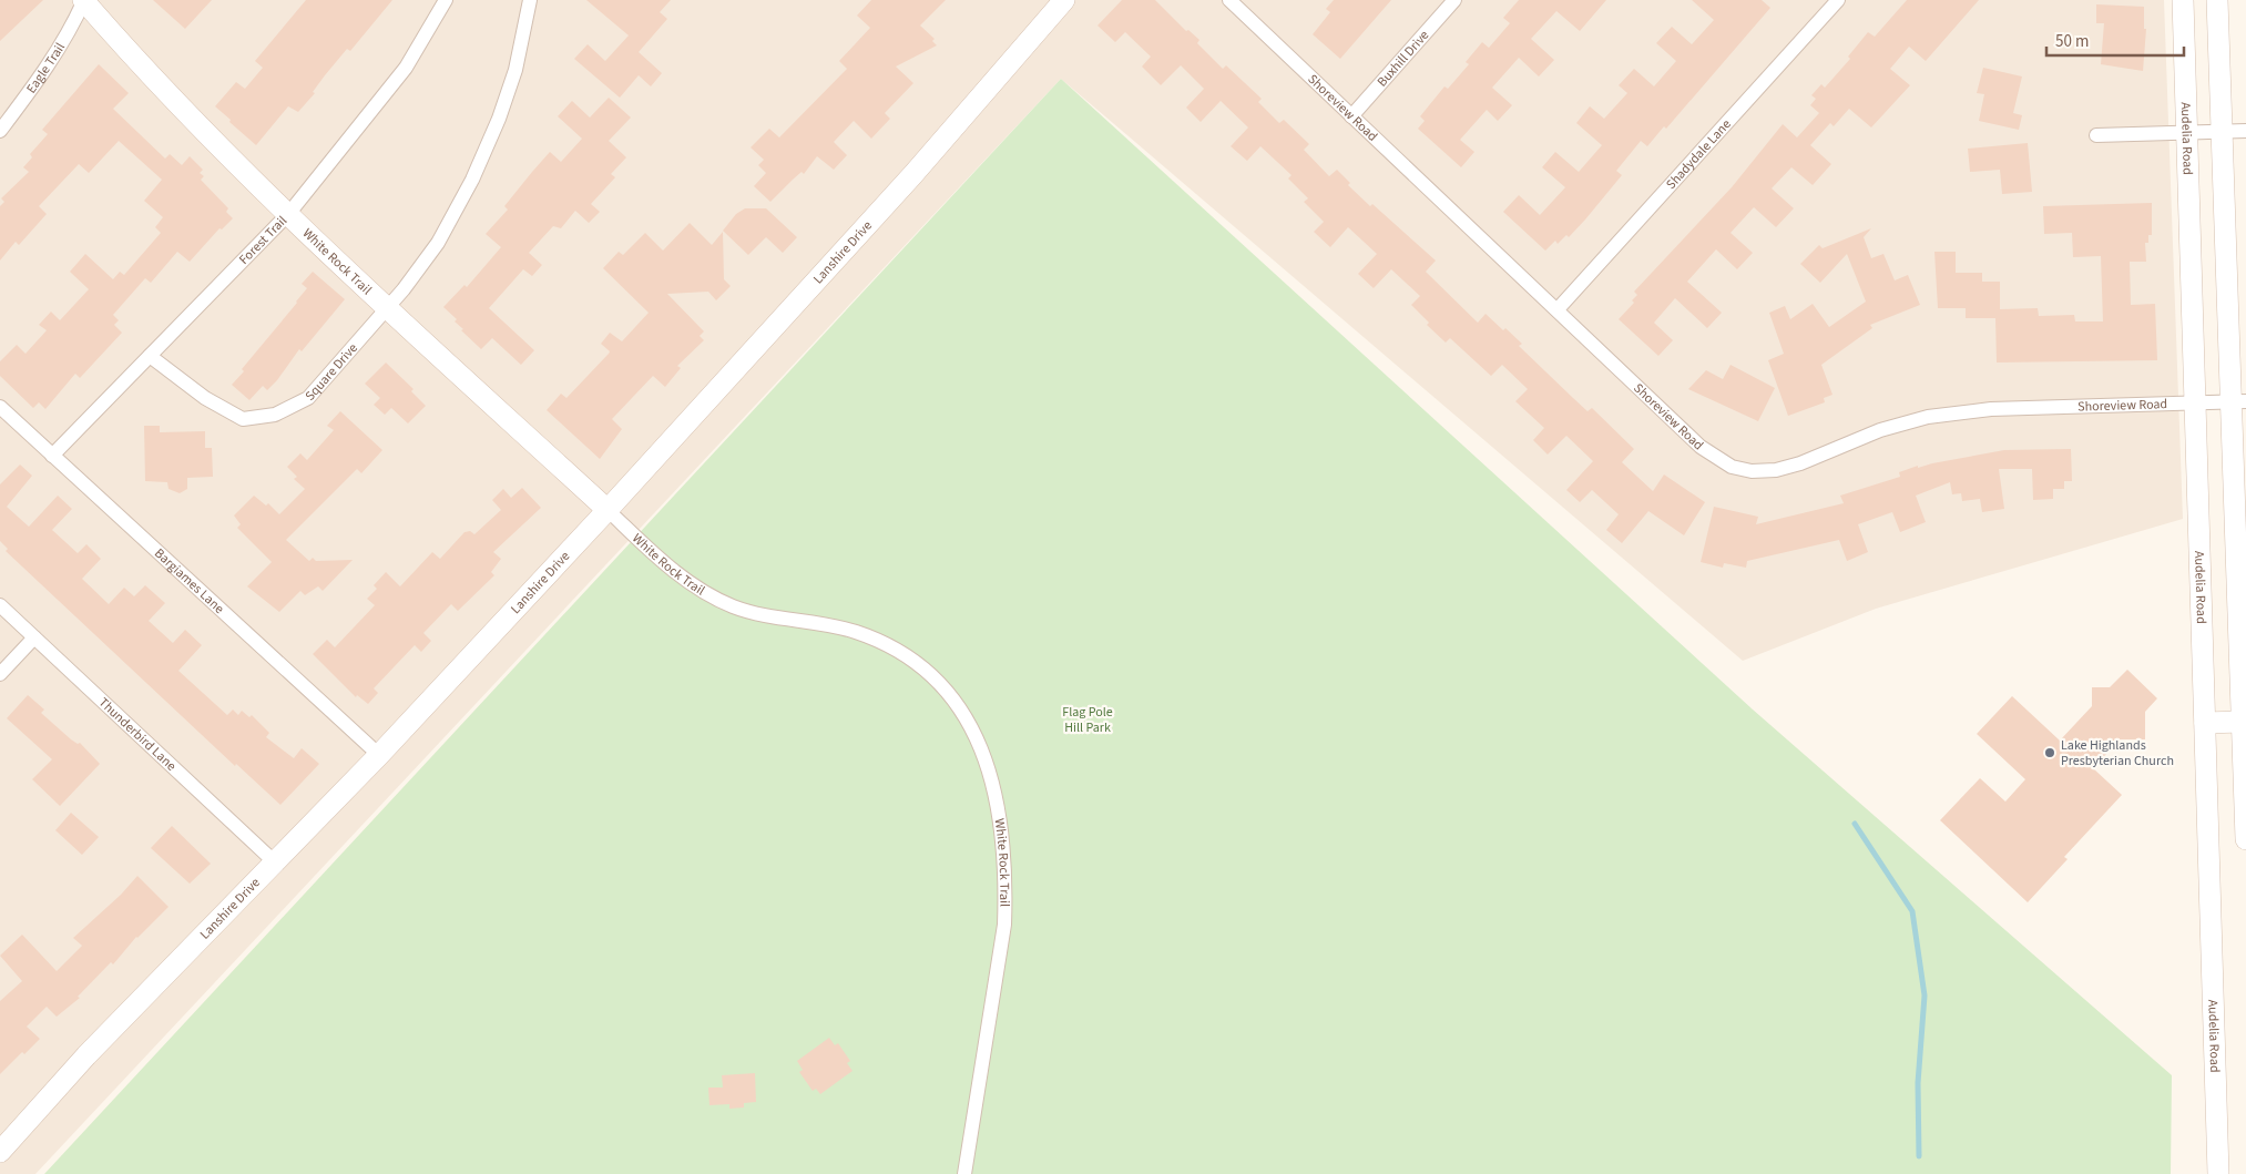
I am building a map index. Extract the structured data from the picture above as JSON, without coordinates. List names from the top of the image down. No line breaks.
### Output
{"streets":{"street":["Buxhill Drive","Eagle Trail","Shoreview Road","Audelia Road","Shadydale Lane","Forest Trail","Lanshire Drive","White Rock Trail","Square Drive","Bargiames Lane","Thunderbird Lane"]},"crossings":[["Buxhill Drive","Shoreview Road"],["Eagle Trail","White Rock Trail"],["Shoreview Road","Audelia Road"],["Shoreview Road","Shadydale Lane"],["Forest Trail","White Rock Trail"],["Forest Trail","Square Drive"],["Forest Trail","Bargiames Lane"],["Lanshire Drive","White Rock Trail"],["Lanshire Drive","Bargiames Lane"],["Lanshire Drive","Thunderbird Lane"],["White Rock Trail","Square Drive"]],"parks":["Flag Pole Hill Park"],"places":["Lake Highlands Presbyterian Church"],"scale_bar":"50 m"}
